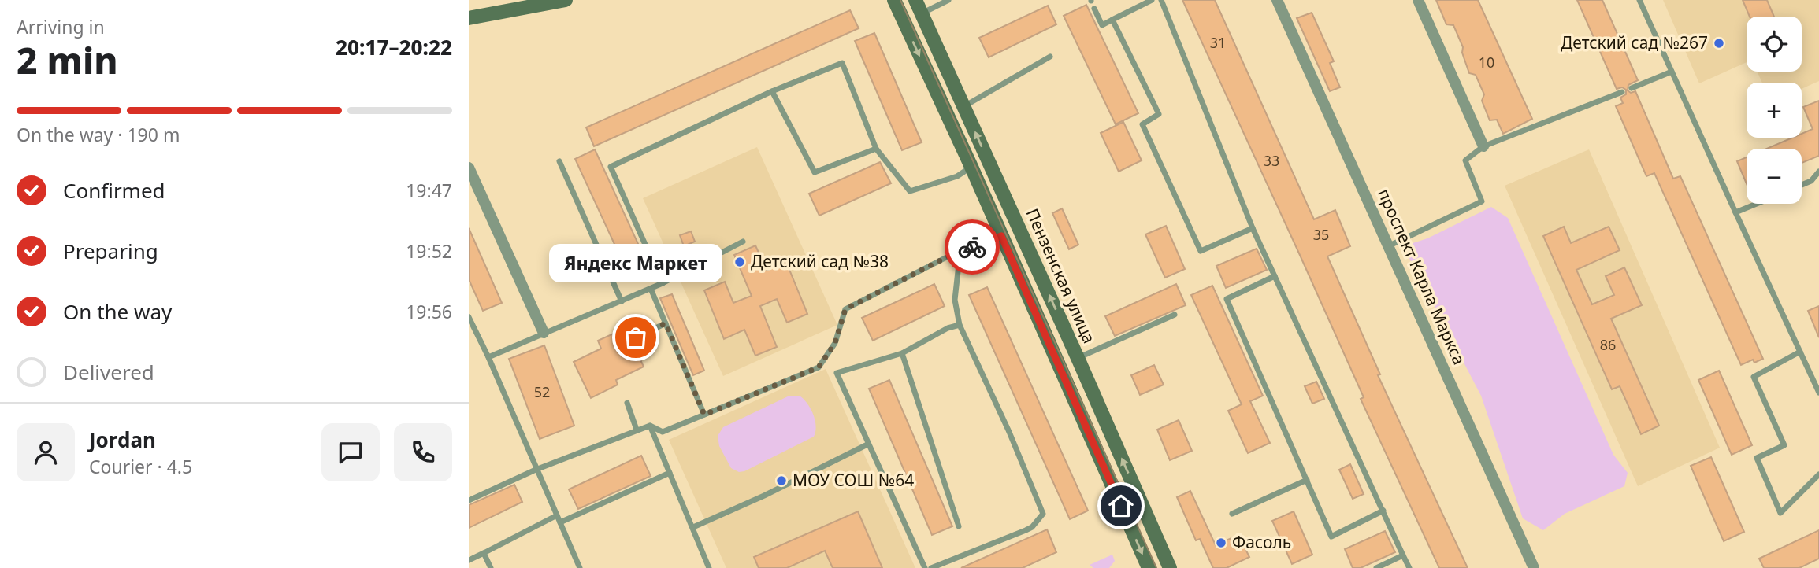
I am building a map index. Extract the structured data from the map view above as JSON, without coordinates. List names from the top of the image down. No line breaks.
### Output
{"streets":{"main road":["Пензенская улица"],"street":["проспект Карла Маркса"]},"places":["Детский сад №267","Детский сад №38","Яндекс Маркет","МОУ СОШ №64","Фасоль"],"house_numbers":["31","10","33","35","86","52"],"page":{"heading":["2 min","Arriving in","20:17–20:22"],"panel":["Jordan","Courier · 4.5"],"map_buttons":["+","−"],"bar":"On the way · 190 m","list":[["Confirmed","19:47"],["Preparing","19:52"],["On the way","19:56"],"Delivered"],"bubble":"Яндекс Маркет"}}
